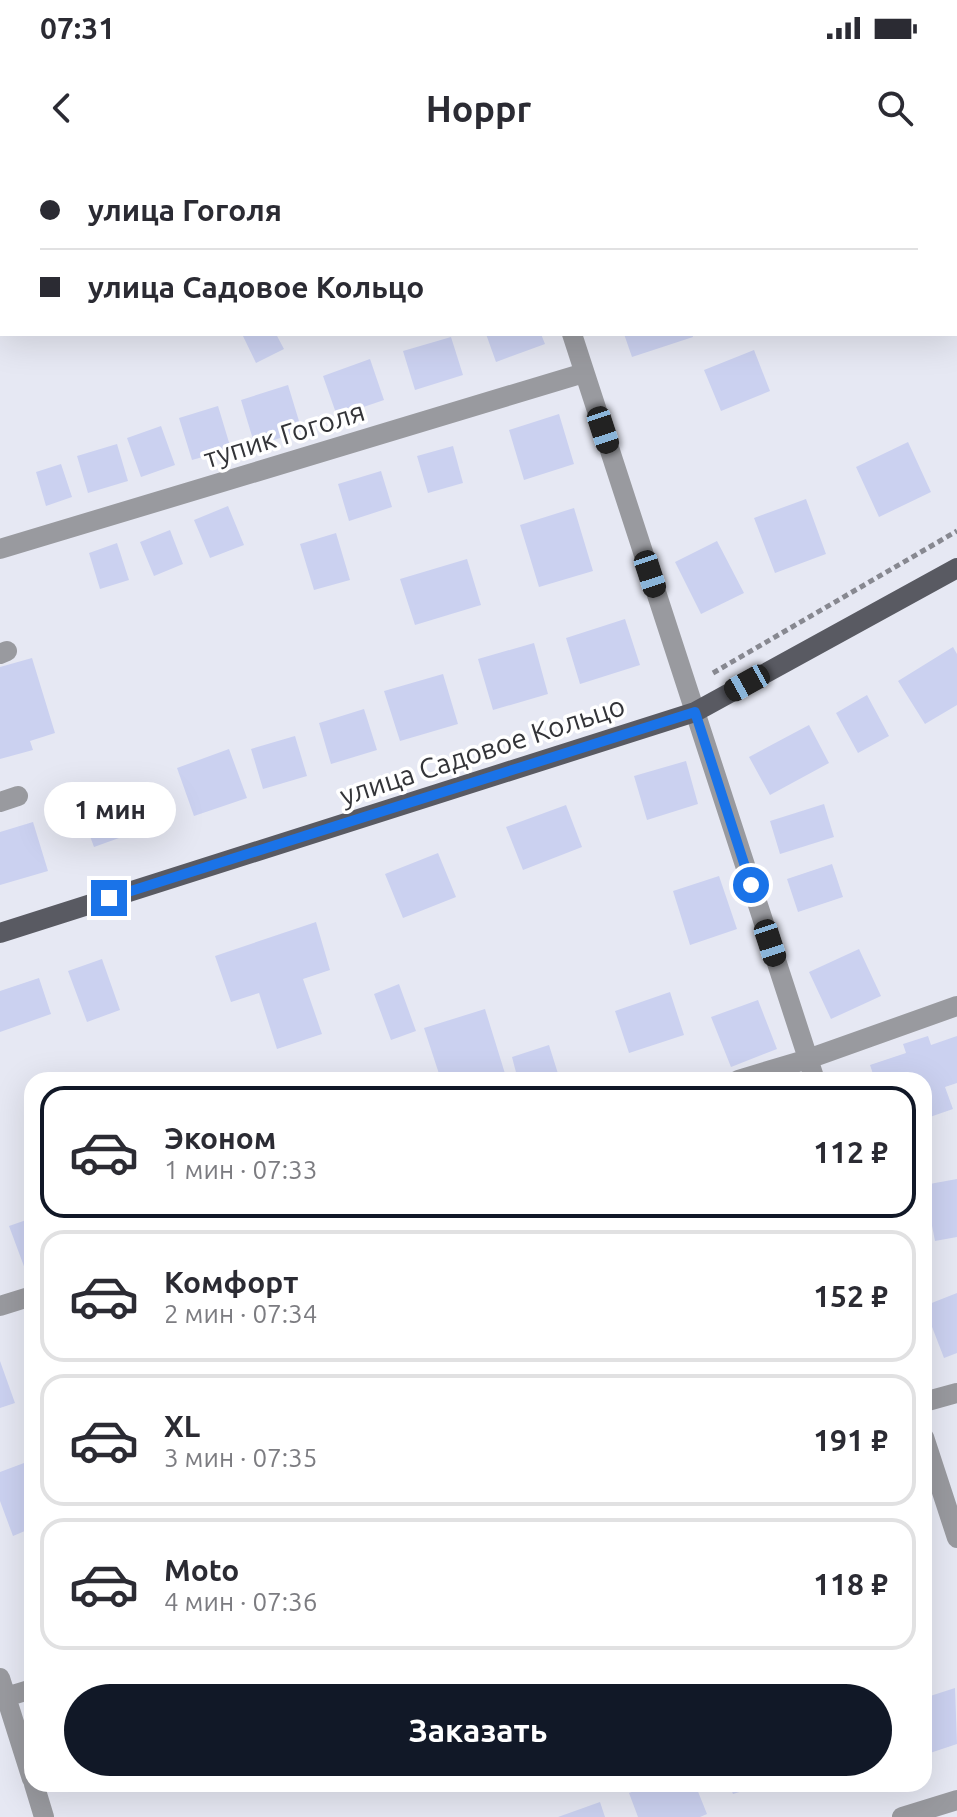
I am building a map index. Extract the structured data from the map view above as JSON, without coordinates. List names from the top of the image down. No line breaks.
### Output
{"streets":{"main road":["улица Садовое Кольцо"],"street":["тупик Гоголя"]},"page":{"status":"07:31","header":"Hoppr","banner":["улица Гоголя","улица Садовое Кольцо"],"bubble":"1 мин","list":[{"name":"Эконом","note":"1 мин · 07:33","value":"112 ₽"},{"name":"Комфорт","note":"2 мин · 07:34","value":"152 ₽"},{"name":"XL","note":"3 мин · 07:35","value":"191 ₽"},{"name":"Moto","note":"4 мин · 07:36","value":"118 ₽"}],"buttons":"Заказать"}}
